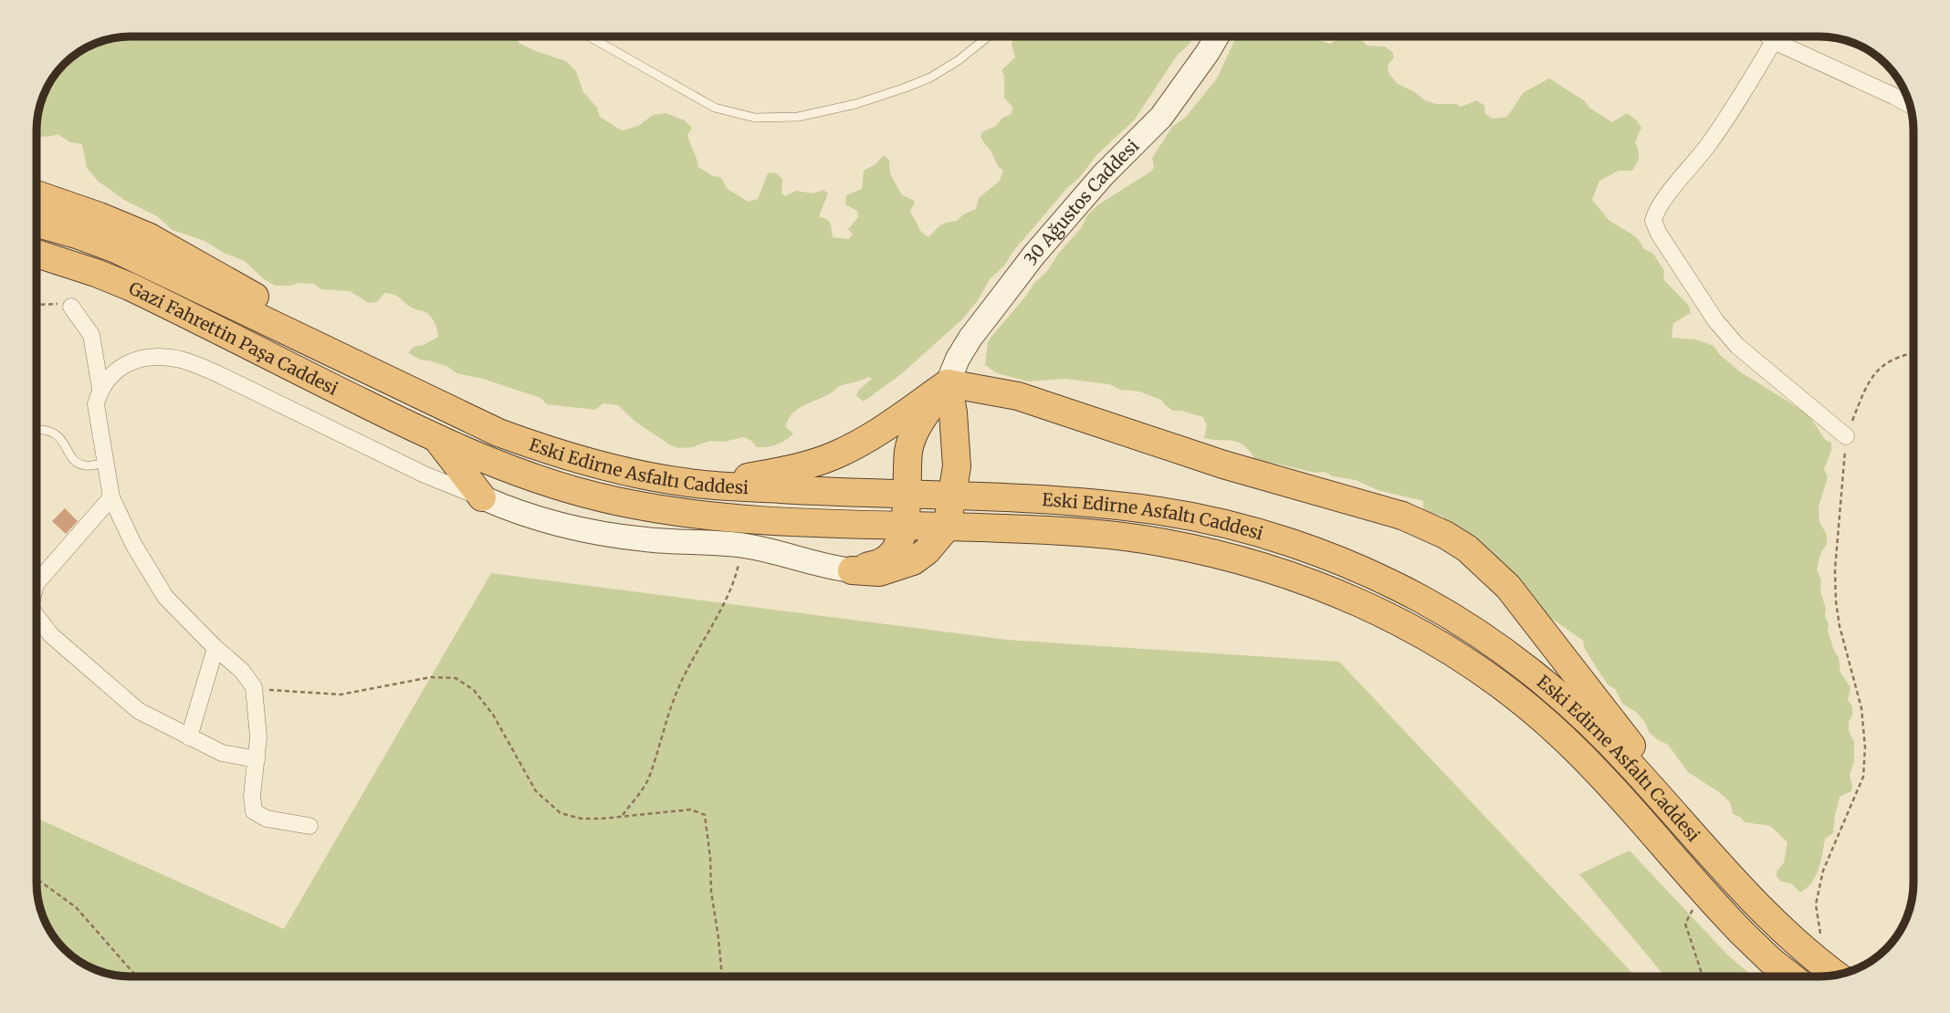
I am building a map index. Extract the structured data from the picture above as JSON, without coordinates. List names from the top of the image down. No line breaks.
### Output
{"streets":{"highway":["Gazi Fahrettin Paşa Caddesi","Eski Edirne Asfaltı Caddesi"],"main road":["30 Ağustos Caddesi"]},"crossings":[["Gazi Fahrettin Paşa Caddesi","Eski Edirne Asfaltı Caddesi"]]}
